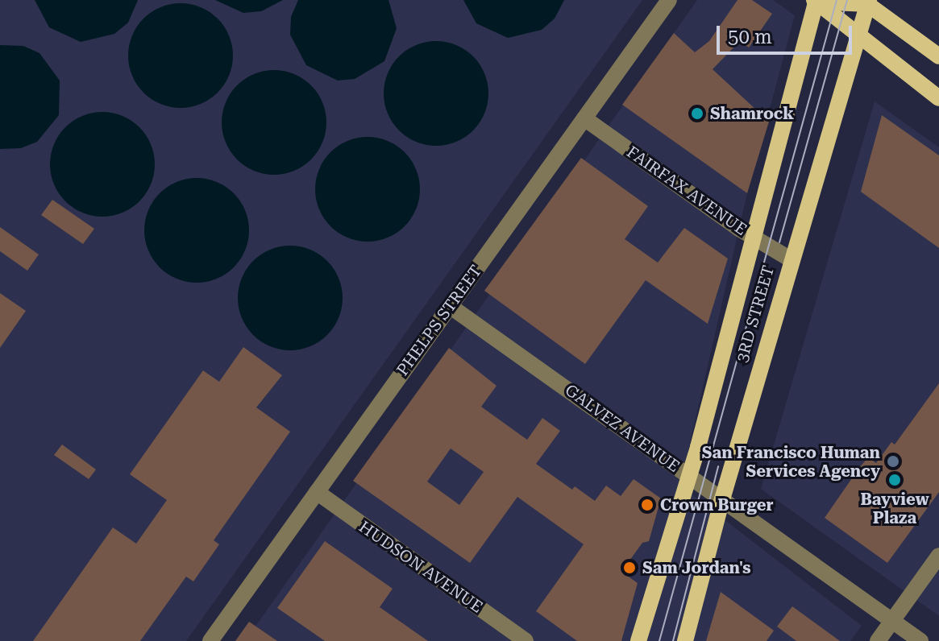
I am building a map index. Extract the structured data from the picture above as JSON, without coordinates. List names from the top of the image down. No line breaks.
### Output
{"streets":{"main road":["3RD STREET"],"street":["FAIRFAX AVENUE","PHELPS STREET","GALVEZ AVENUE","HUDSON AVENUE"]},"crossings":[["FAIRFAX AVENUE","3RD STREET"],["FAIRFAX AVENUE","PHELPS STREET"],["3RD STREET","GALVEZ AVENUE"],["PHELPS STREET","GALVEZ AVENUE"],["PHELPS STREET","HUDSON AVENUE"]],"places":["Shamrock","San Francisco Human Services Agency","Bayview Plaza","Crown Burger","Sam Jordan's"],"scale_bar":"50 m"}
